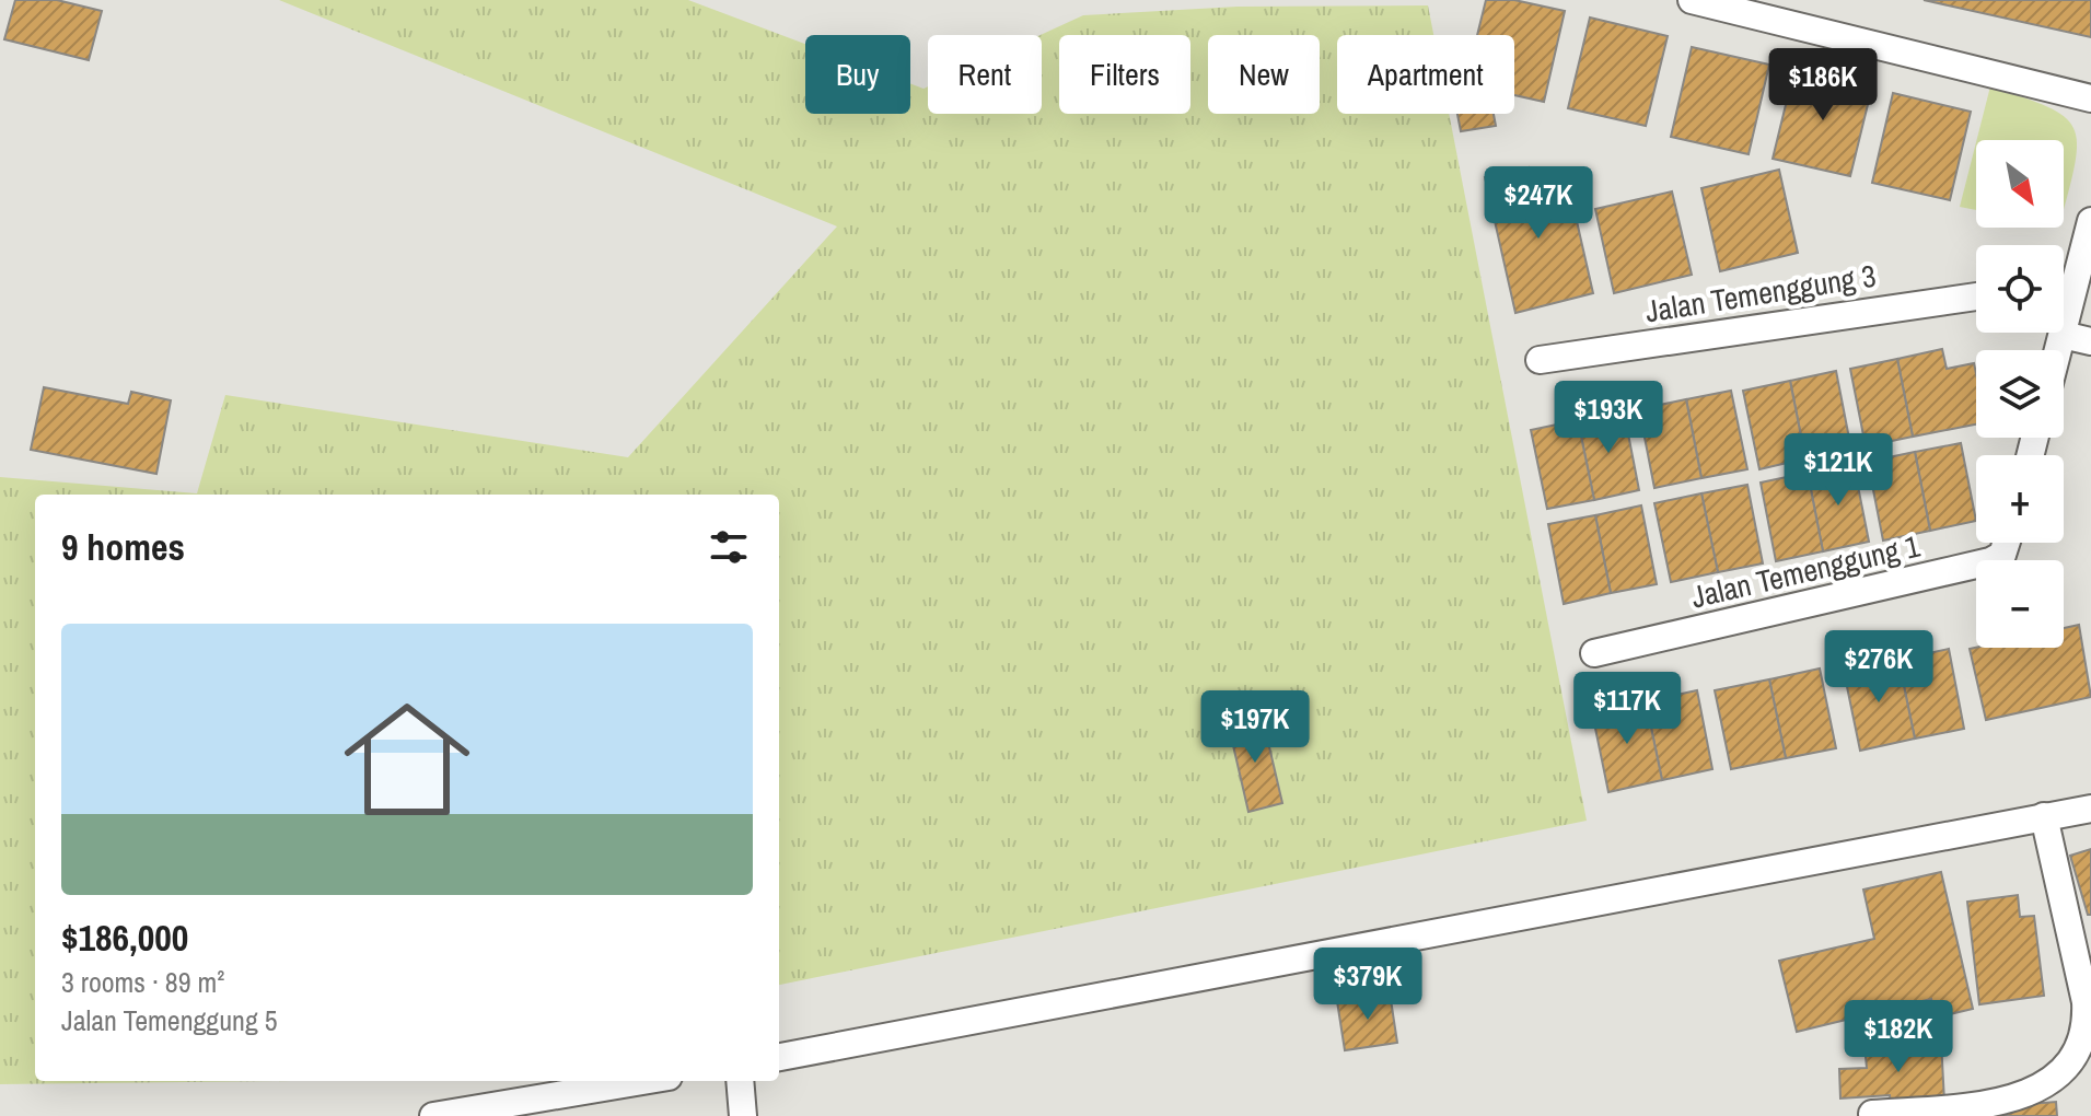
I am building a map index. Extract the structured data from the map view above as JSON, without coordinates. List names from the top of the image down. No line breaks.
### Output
{"streets":{"street":["Jalan Temenggung 3","Jalan Temenggung 1"]},"north":"bottom right","page":{"chip":["Buy","Rent","Filters","New","Apartment"],"price":["$186K","$247K","$193K","$121K","$276K","$117K","$197K","$379K","$182K"],"map_buttons":["+","−"],"heading":"9 homes","list":[{"name":"$186,000","note":"3 rooms · 89 m² · Jalan Temenggung 5"}]}}
